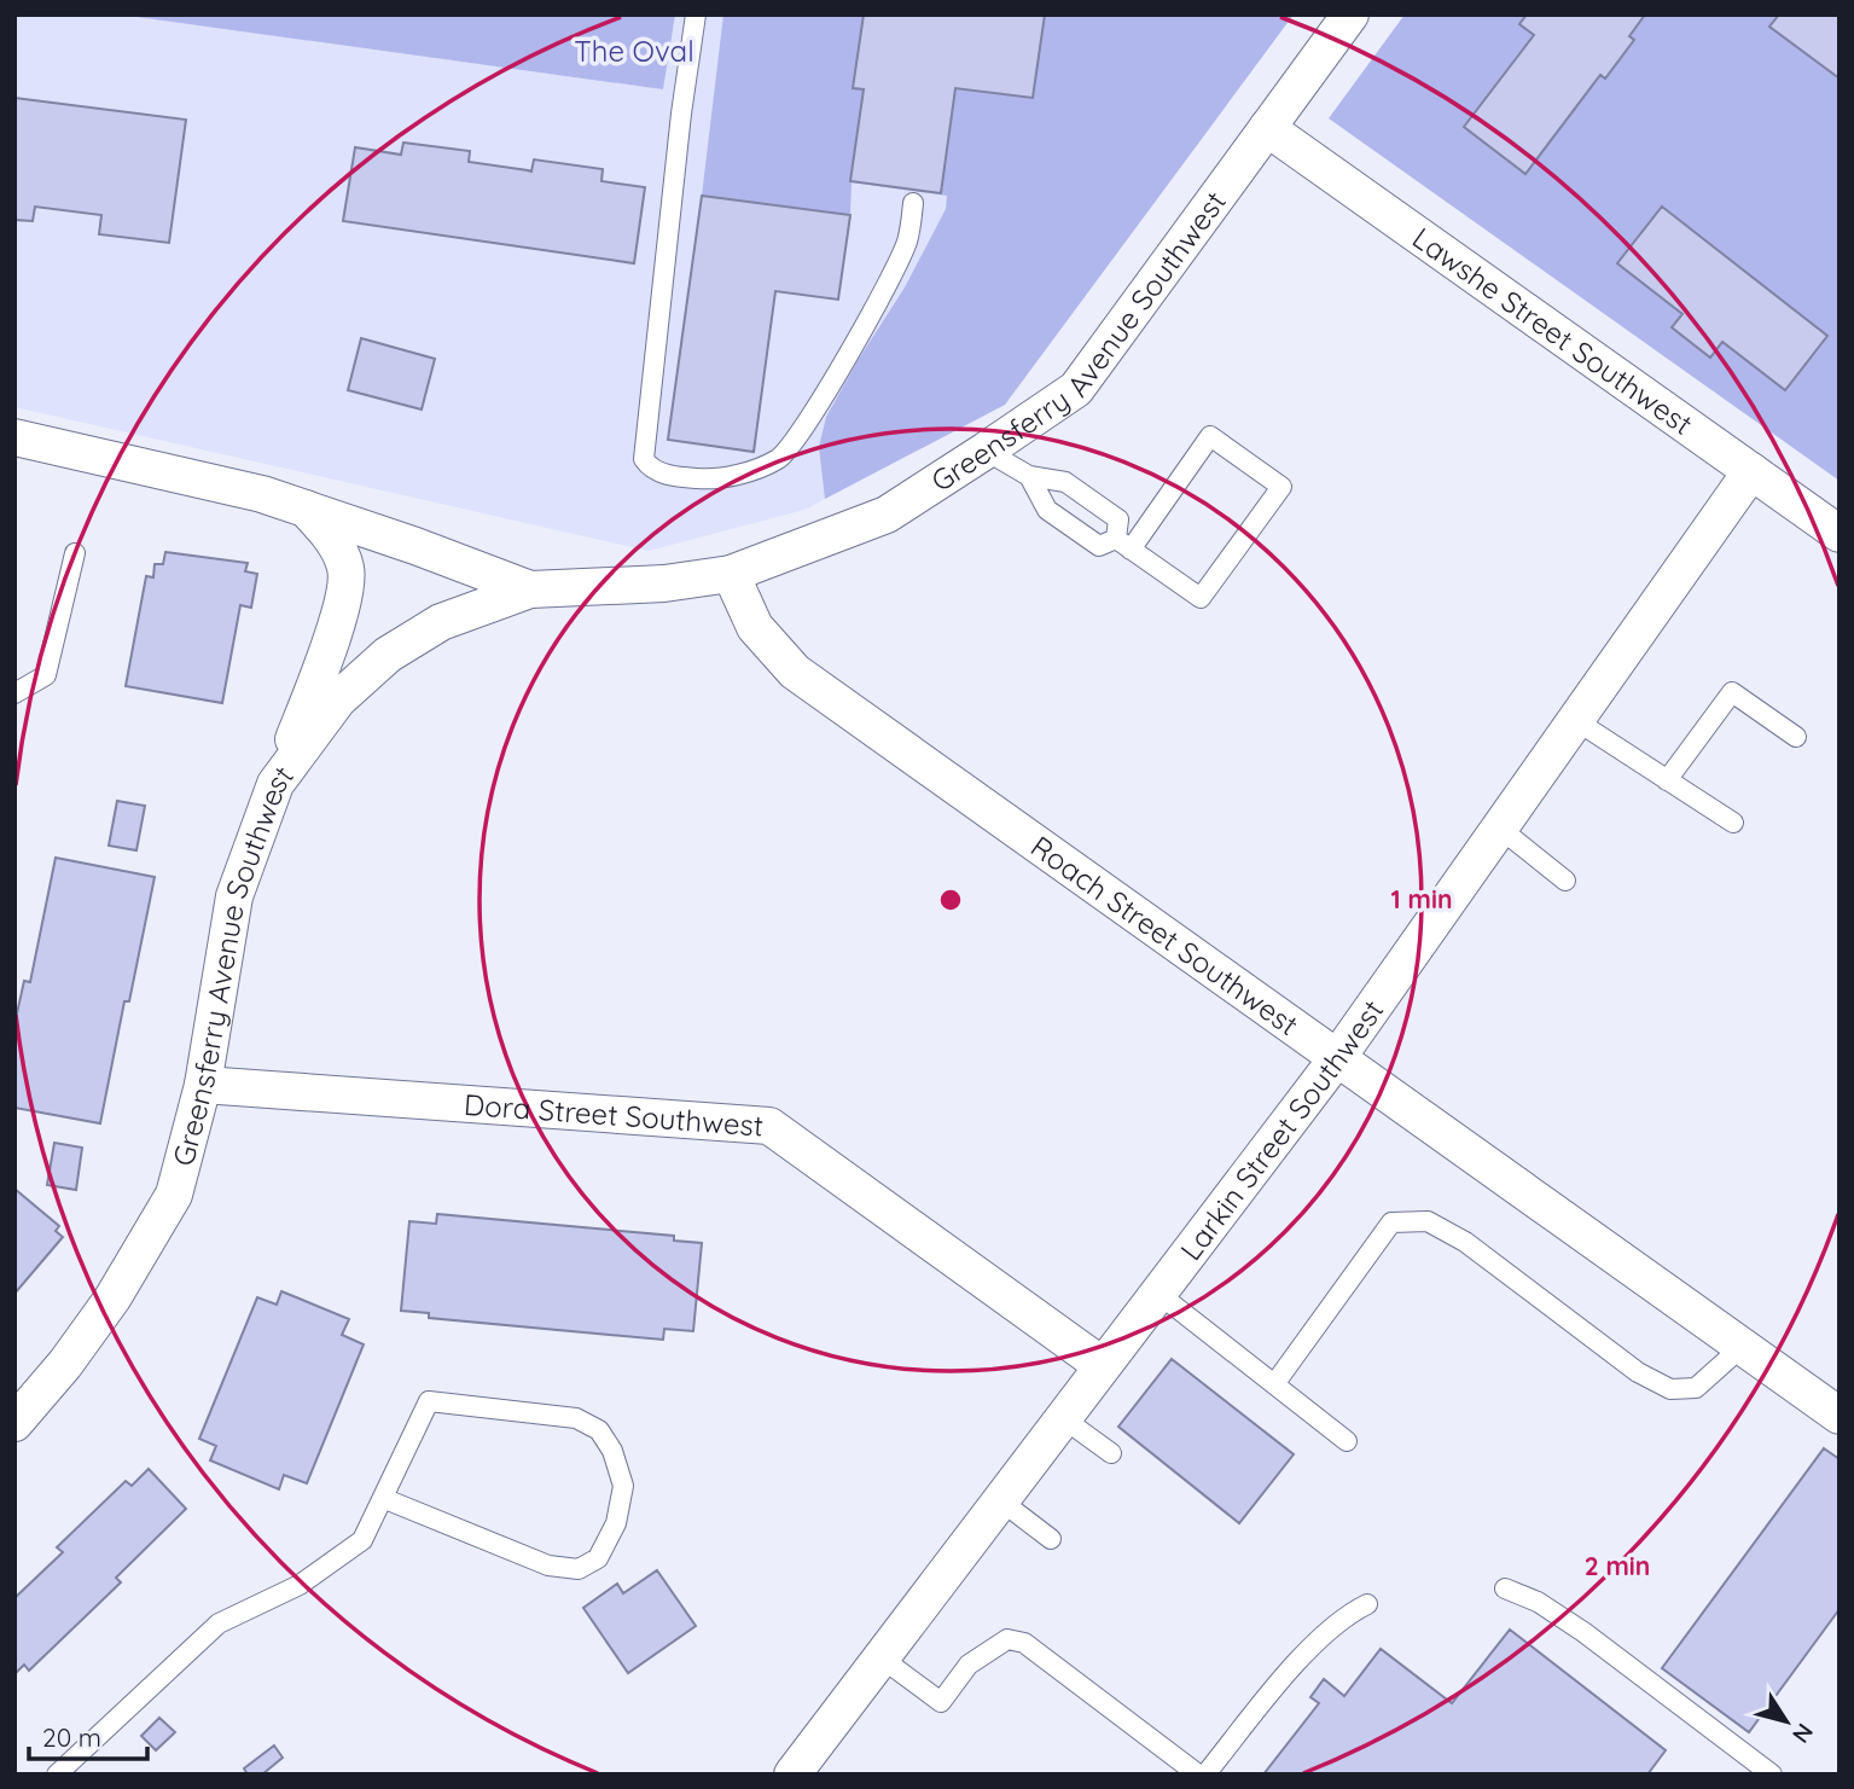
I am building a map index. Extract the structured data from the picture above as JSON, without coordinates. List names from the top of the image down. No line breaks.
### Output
{"streets":{"street":["Lawshe Street Southwest","Greensferry Avenue Southwest","Roach Street Southwest","Dora Street Southwest","Larkin Street Southwest"]},"crossings":[["Lawshe Street Southwest","Greensferry Avenue Southwest"],["Lawshe Street Southwest","Larkin Street Southwest"],["Greensferry Avenue Southwest","Roach Street Southwest"],["Greensferry Avenue Southwest","Dora Street Southwest"],["Roach Street Southwest","Larkin Street Southwest"],["Dora Street Southwest","Larkin Street Southwest"]],"parks":["The Oval"],"scale_bar":"20 m","north":"bottom right","rings":["1 min","2 min"]}
